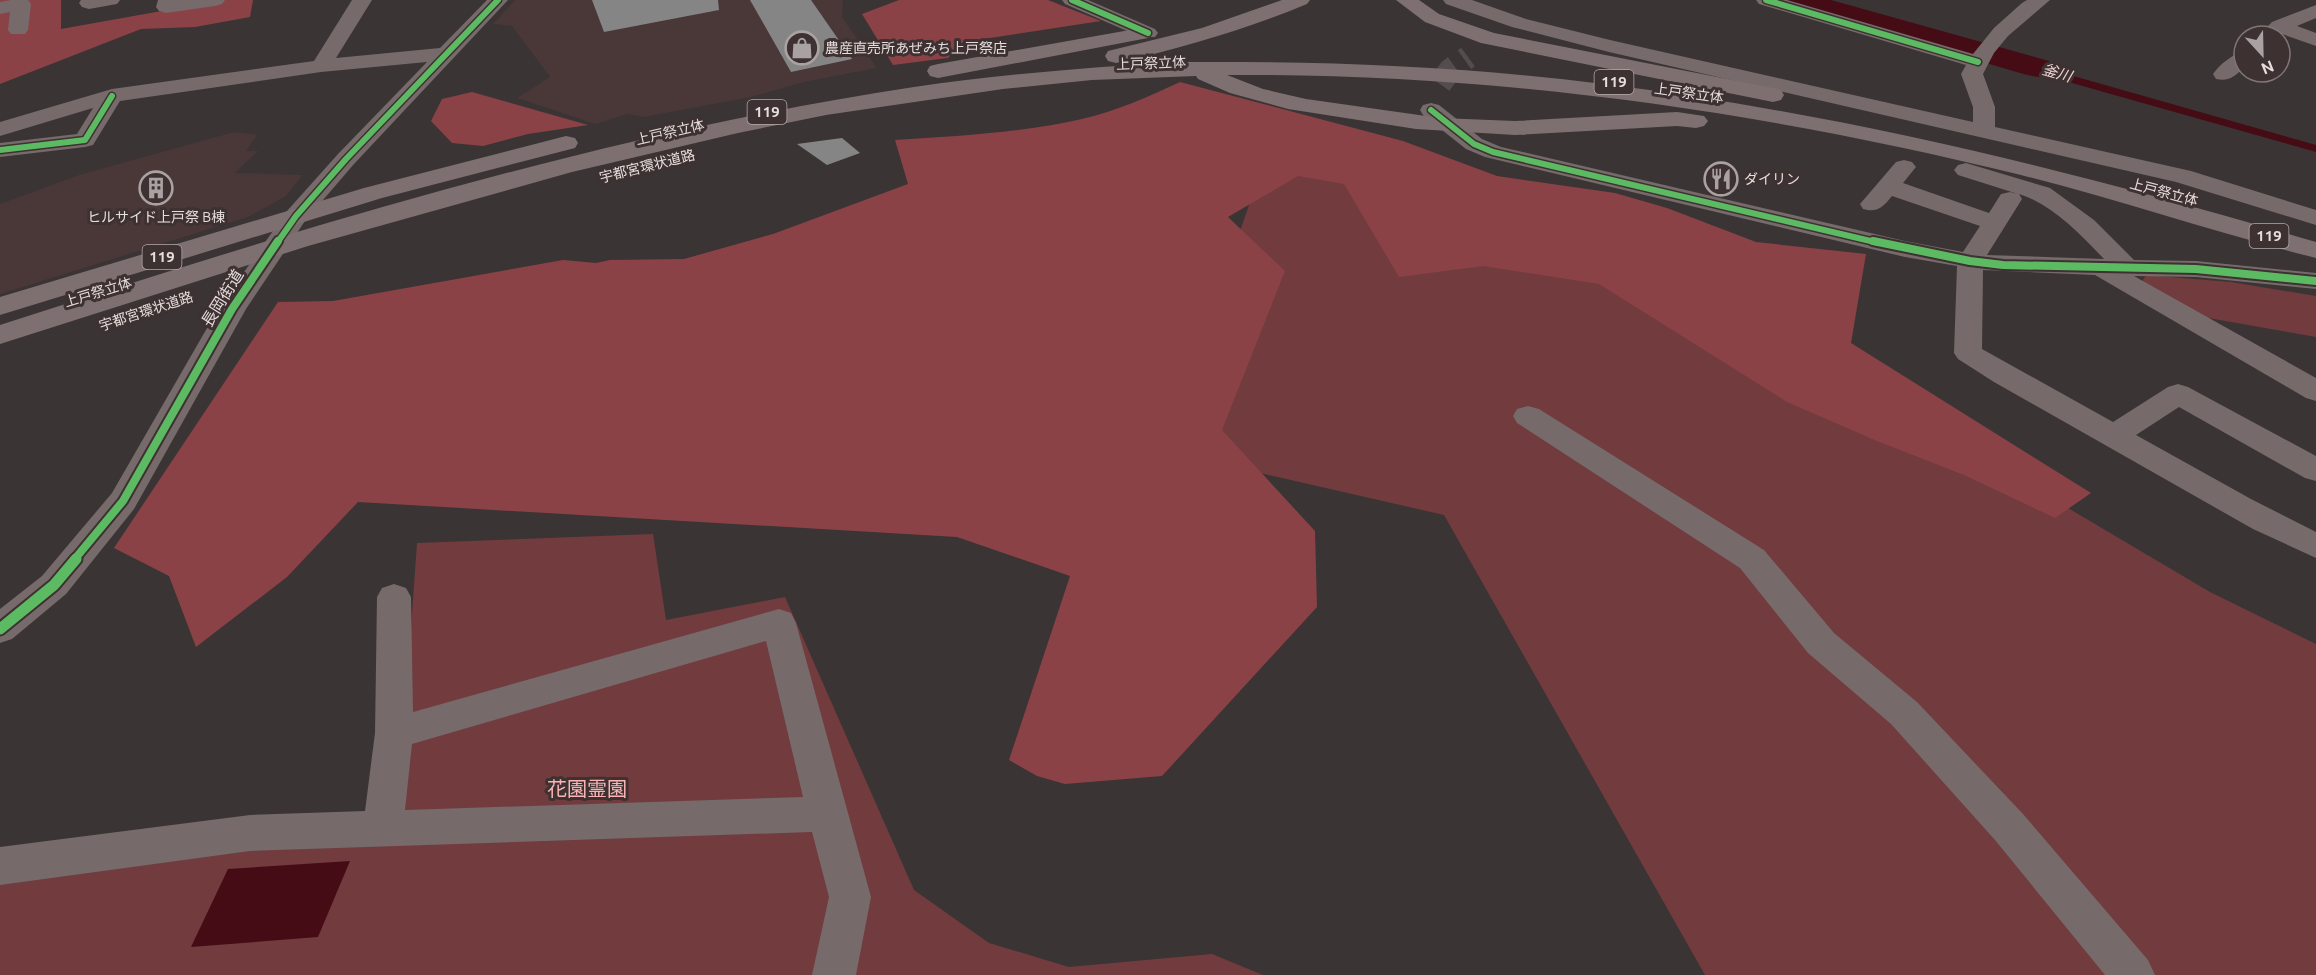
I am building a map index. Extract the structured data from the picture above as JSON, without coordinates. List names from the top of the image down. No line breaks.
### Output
{"streets":{"highway":["上戸祭立体","119","宇都宮環状道路"],"street":["長岡街道"]},"crossings":[["上戸祭立体","119"],["119","宇都宮環状道路"],["宇都宮環状道路","長岡街道"]],"water":["釜川"],"parks":["花園霊園"],"places":{"shop":["農産直売所あぜみち上戸祭店"],"restaurant":["ダイリン"],"building":["ヒルサイド上戸祭 B棟"]},"north":"bottom"}
